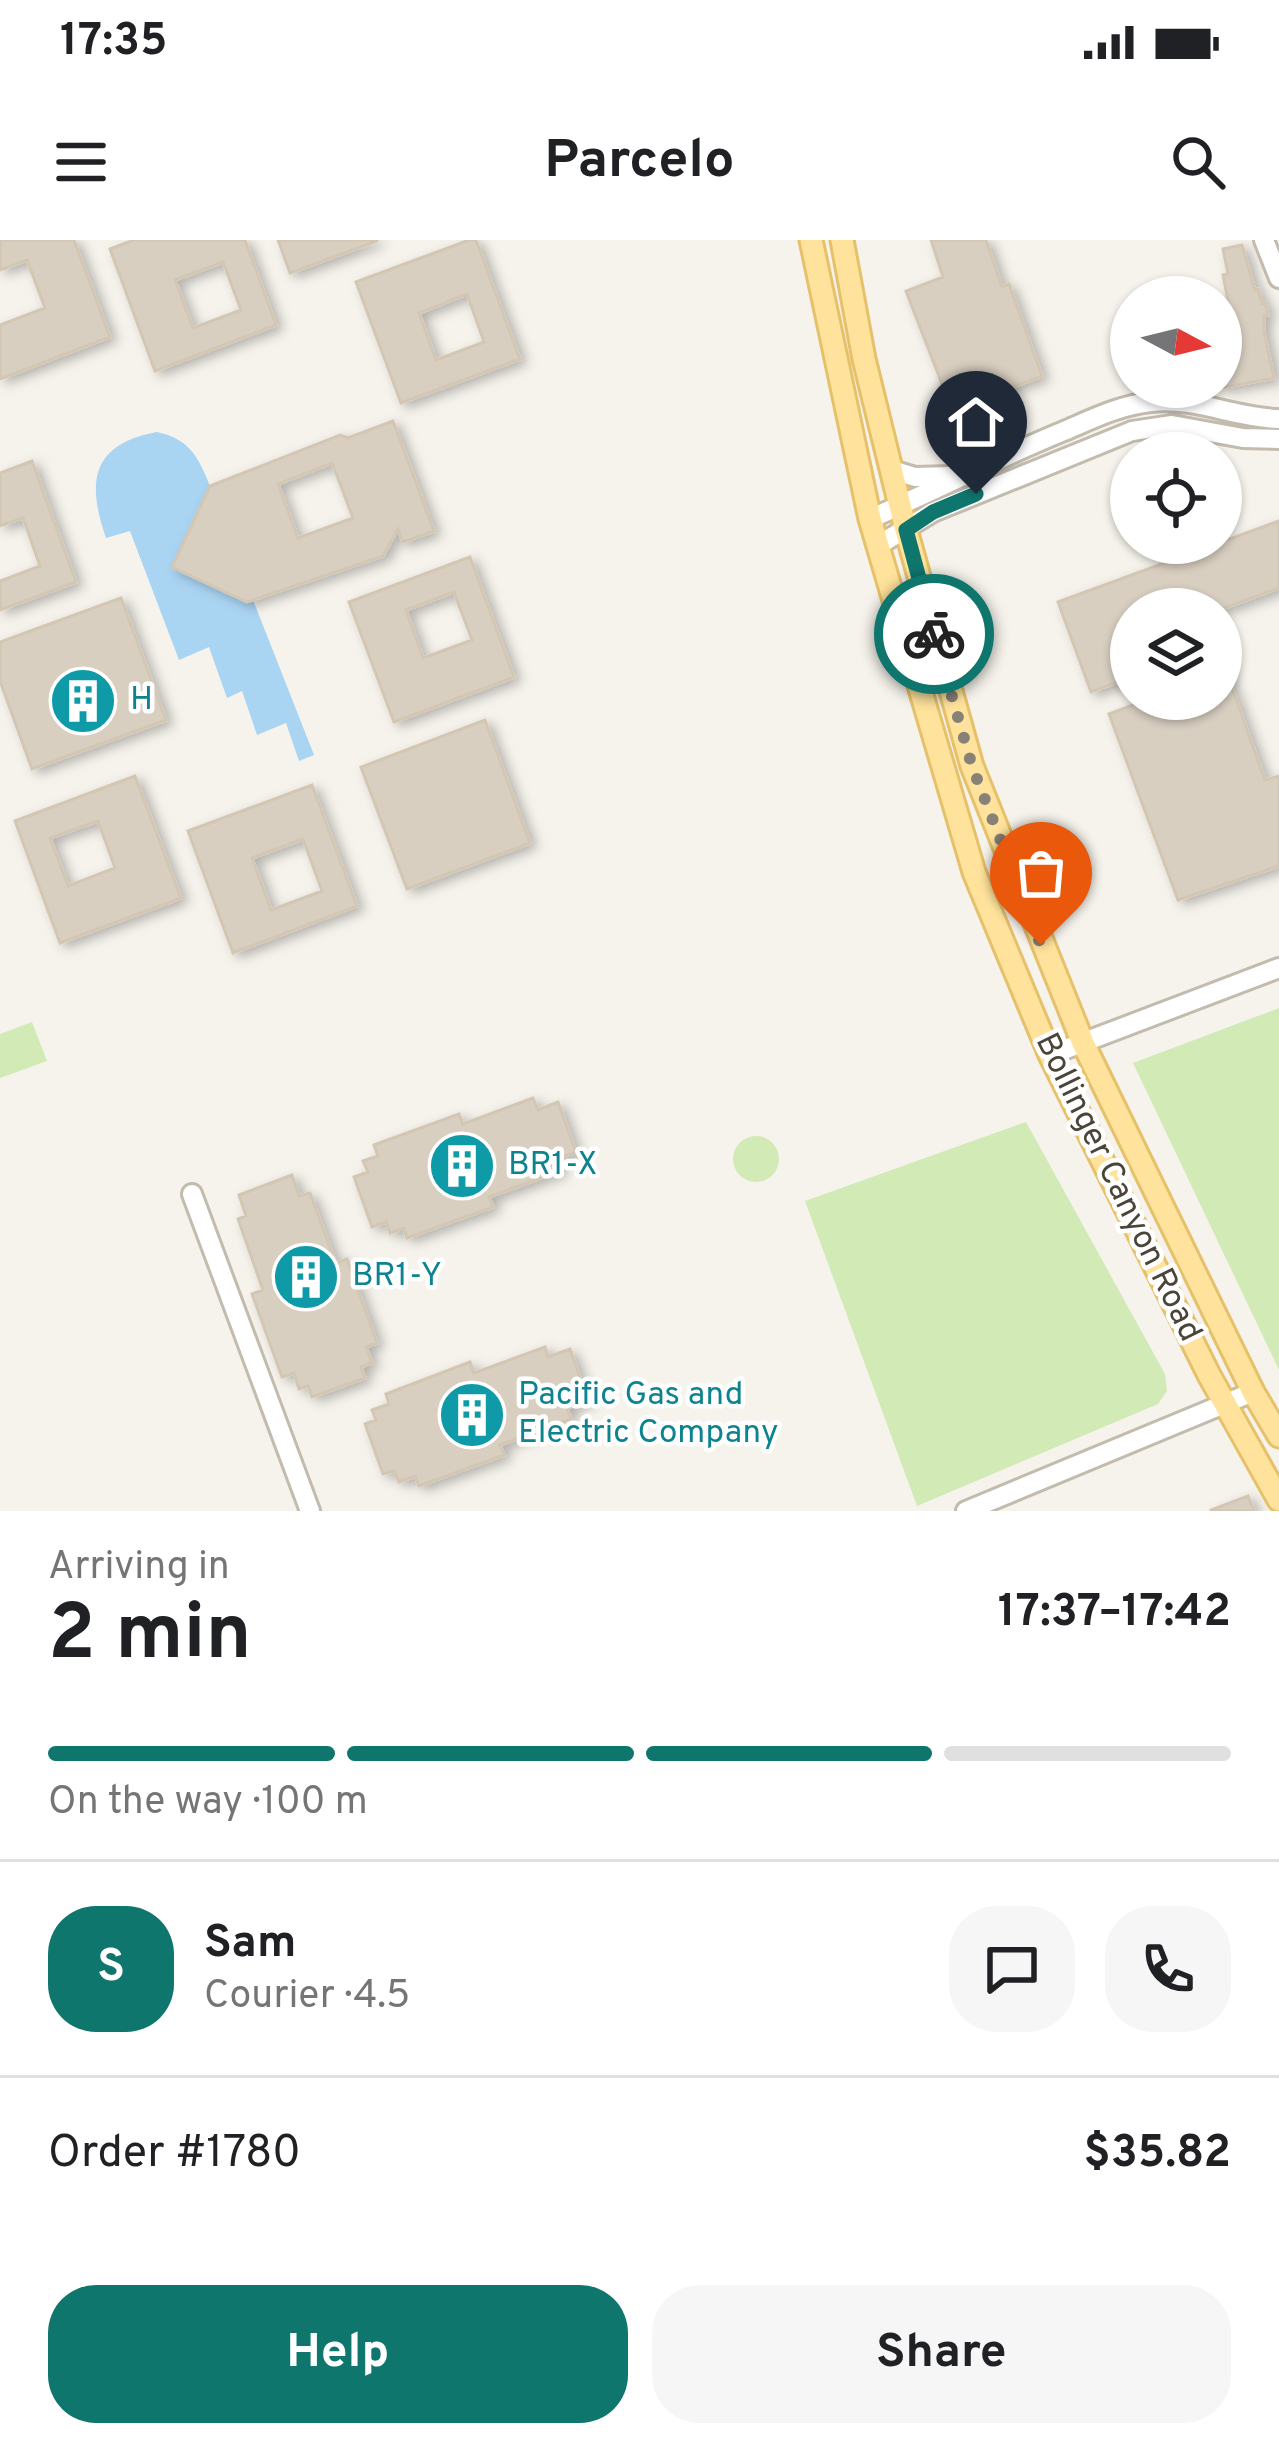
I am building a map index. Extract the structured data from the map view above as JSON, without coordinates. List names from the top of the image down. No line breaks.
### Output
{"streets":{"main road":["Bollinger Canyon Road"]},"places":{"building":["H","BR1-X","BR1-Y","Pacific Gas and Electric Company"]},"north":"right","page":{"status":"17:35","header":"Parcelo","heading":["2 min","Arriving in","17:37–17:42"],"panel":["Sam","Courier · 4.5","Order #1780","$35.82"],"bar":"On the way · 100 m","round":"S","buttons":["Help","Share"]}}
